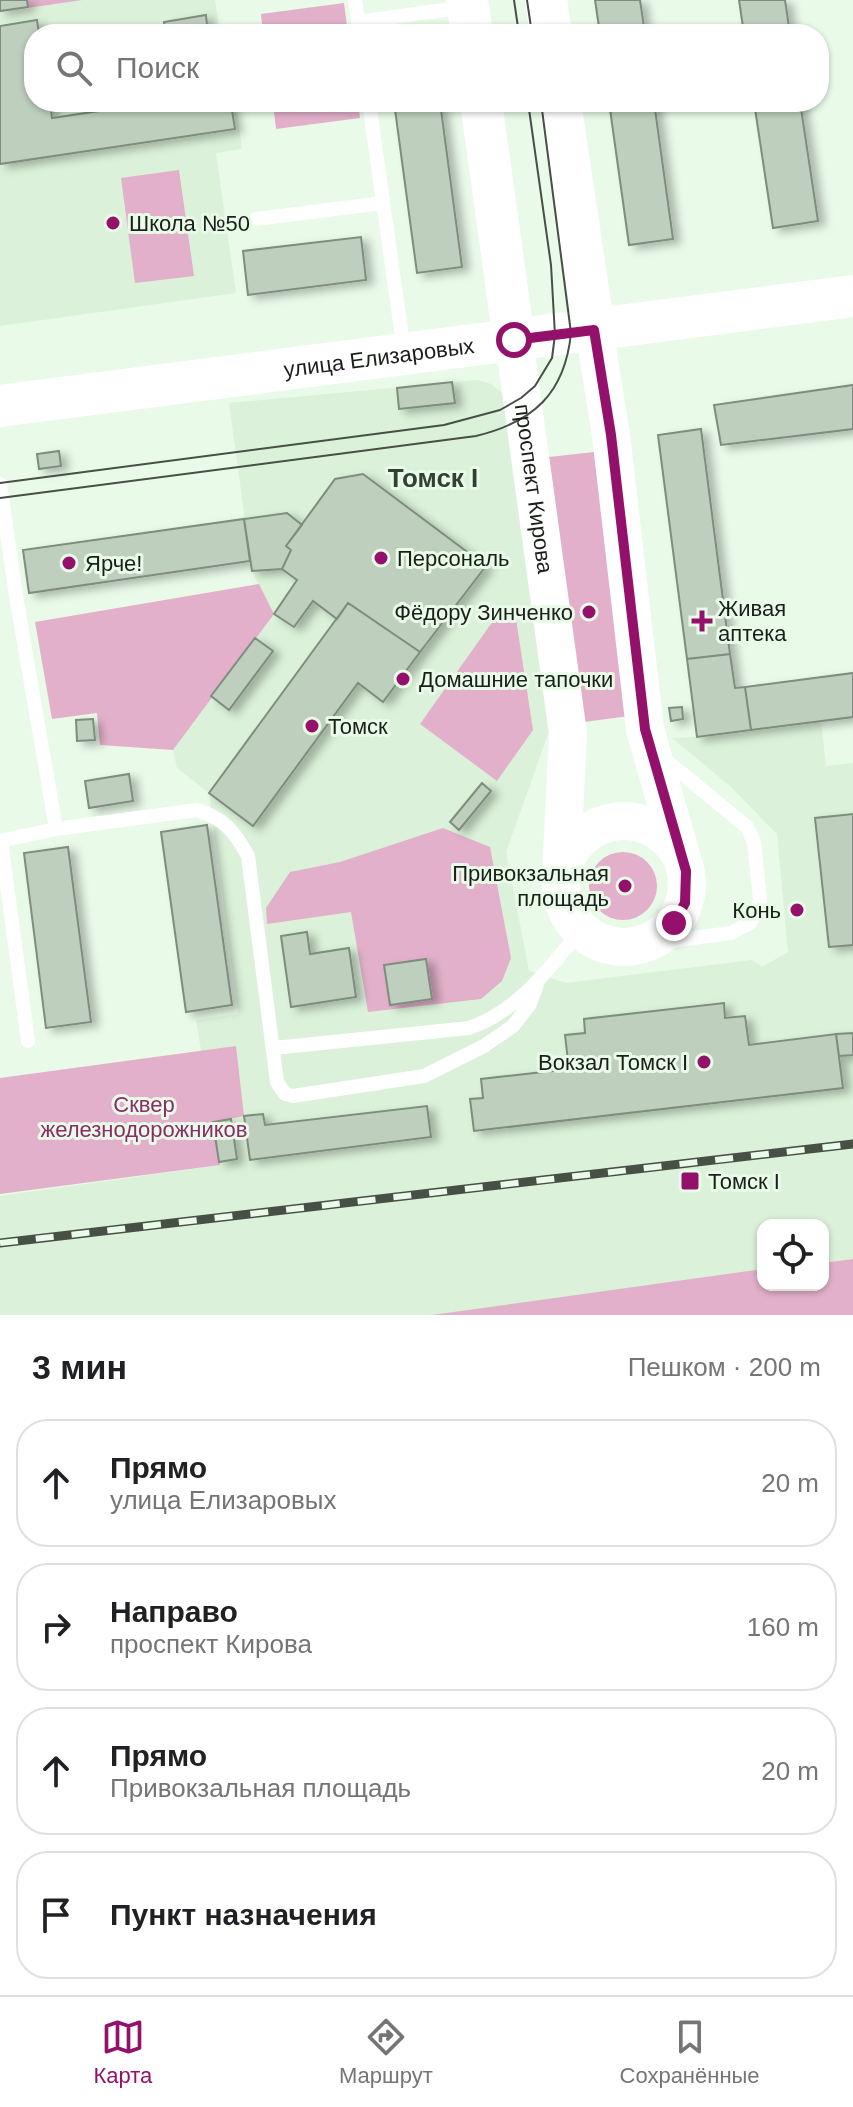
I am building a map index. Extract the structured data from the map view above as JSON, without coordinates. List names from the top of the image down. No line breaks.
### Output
{"streets":{"main road":["улица Елизаровых","проспект Кирова"]},"crossings":[["улица Елизаровых","проспект Кирова"]],"districts":["Томск I"],"parks":["Сквер железнодорожников"],"places":{"other":["Школа №50","Персональ","Ярче!","Фёдору Зинченко","Домашние тапочки","Томск","Привокзальная площадь","Конь","Вокзал Томск I"],"health":["Живая аптека"],"transit":["Томск I"]},"page":{"search":"Поиск","heading":["3 мин","Пешком · 200 m"],"list":[["Прямо","улица Елизаровых","20 m"],["Направо","проспект Кирова","160 m"],["Прямо","Привокзальная площадь","20 m"],"Пункт назначения"],"nav":["Карта","Маршрут","Сохранённые"]}}
